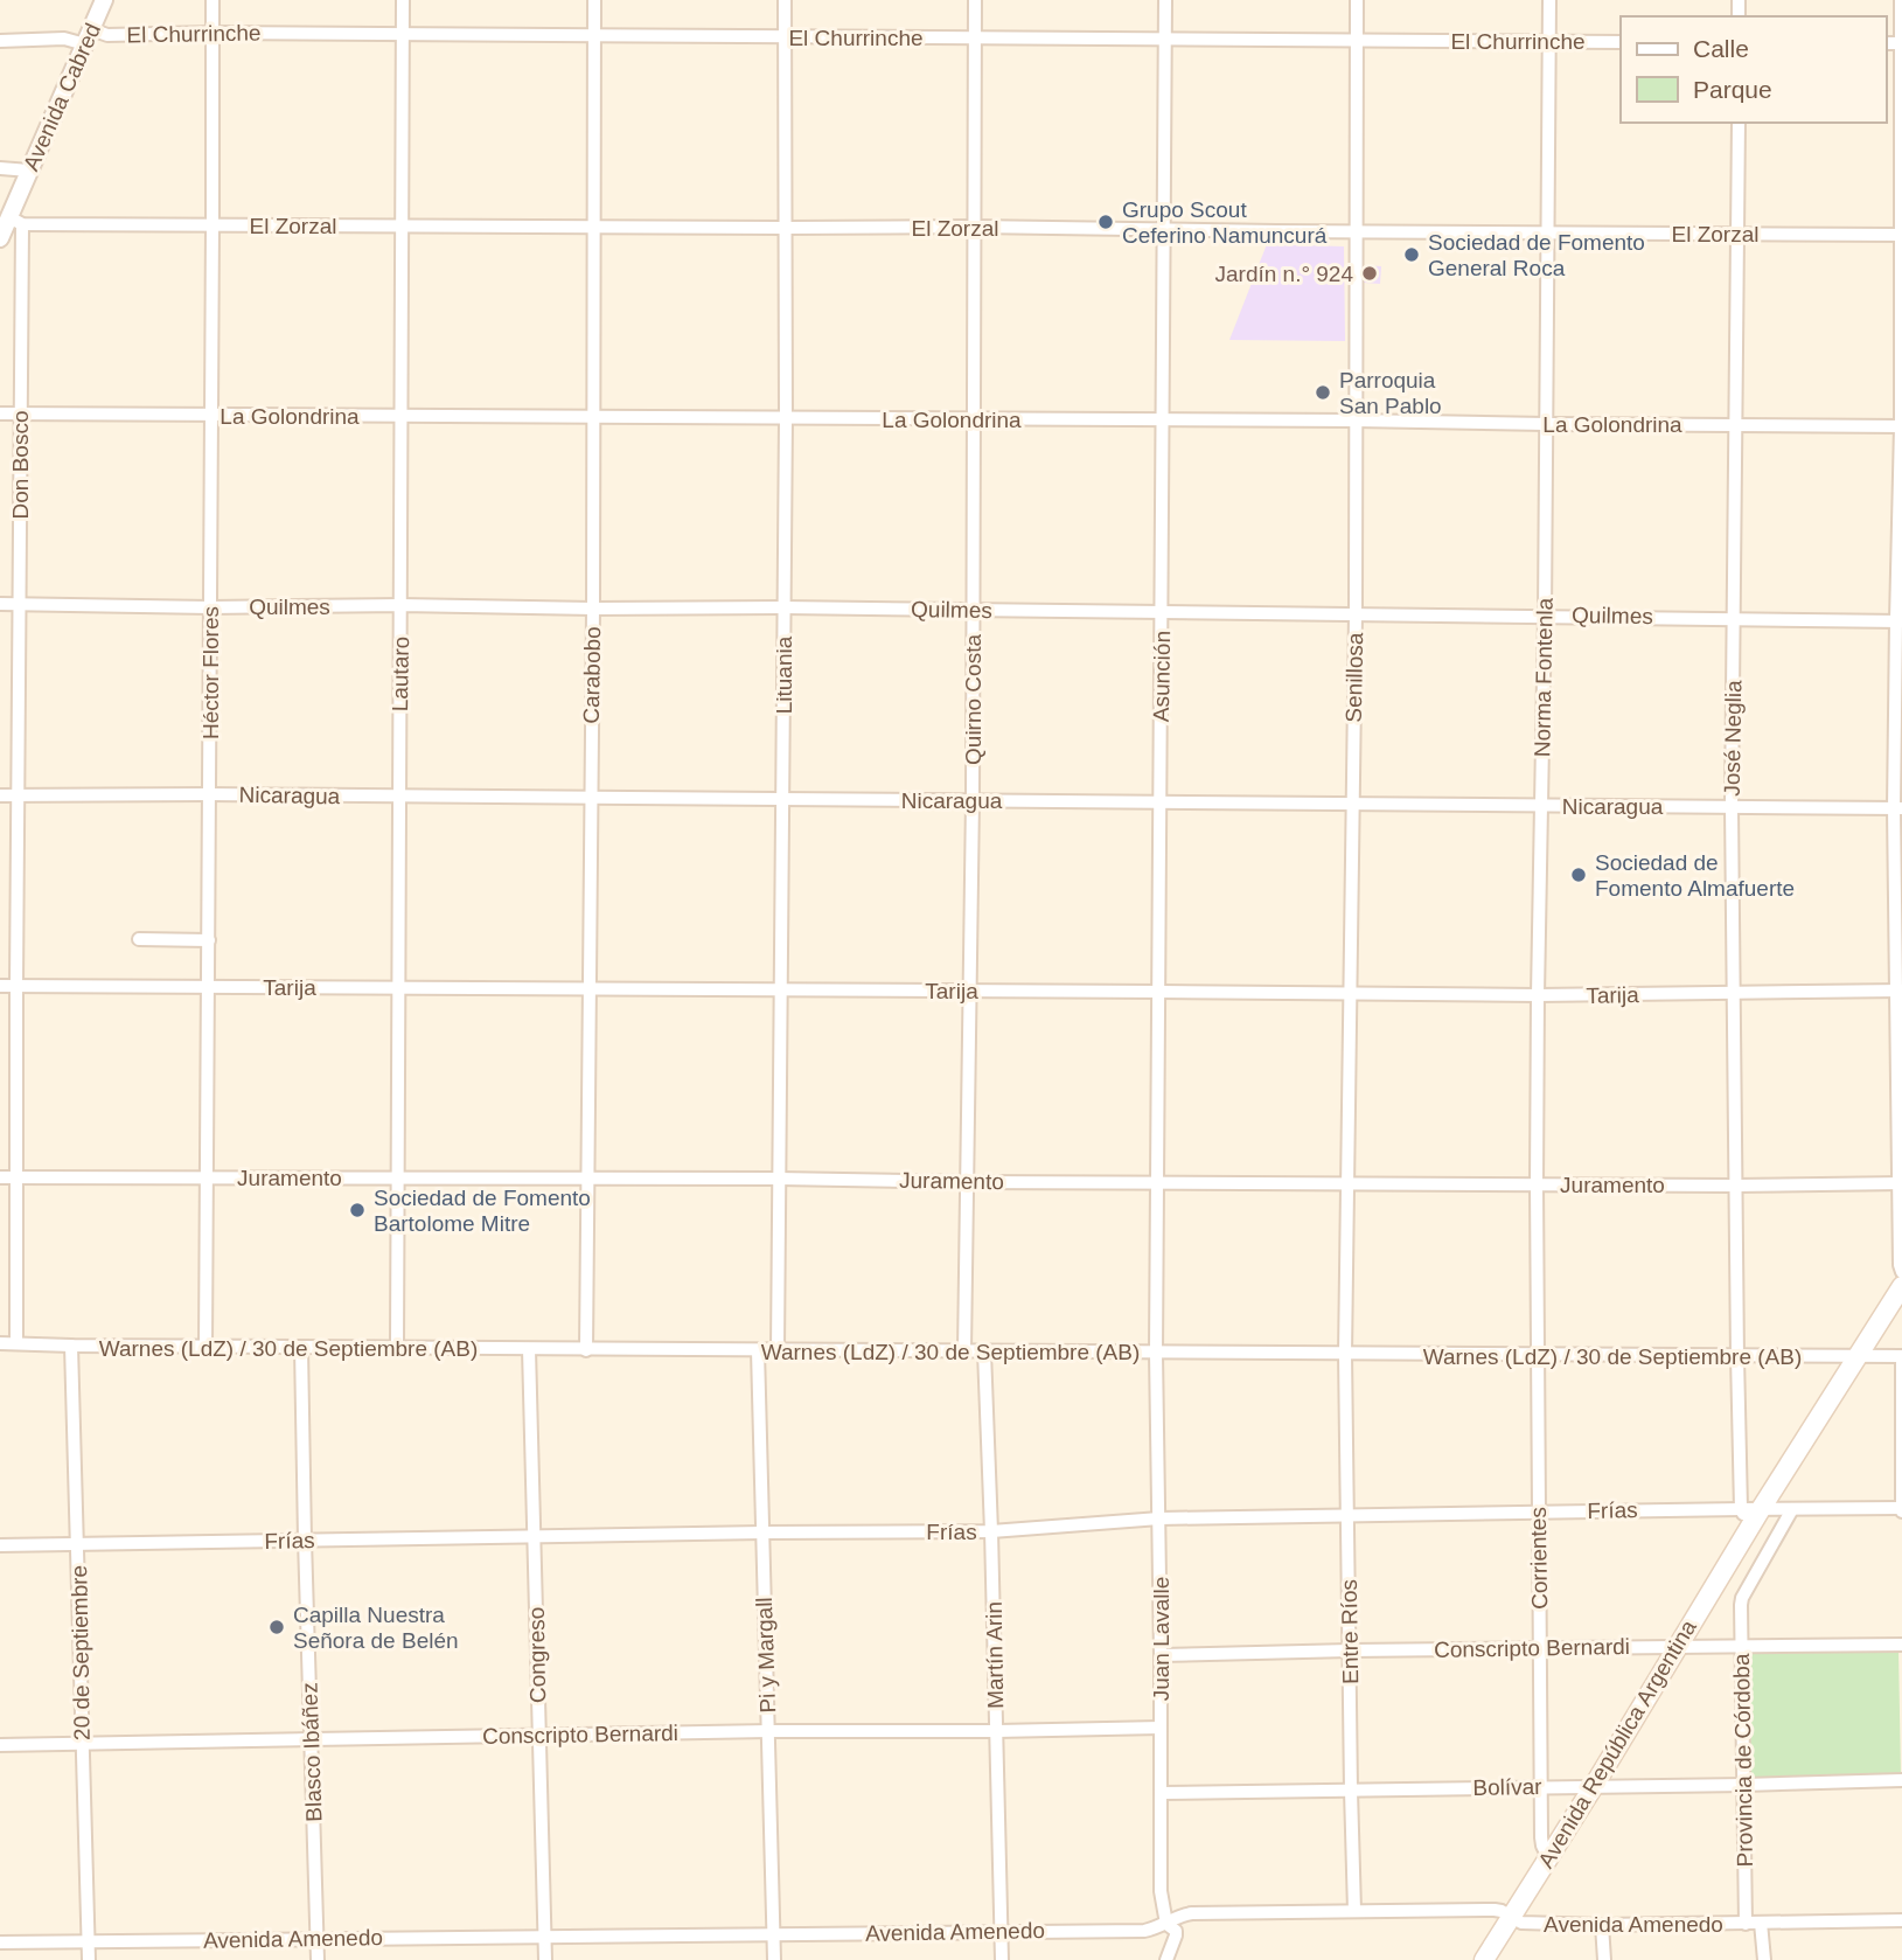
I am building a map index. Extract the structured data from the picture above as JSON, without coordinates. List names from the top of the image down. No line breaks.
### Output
{"streets":{"main road":["Avenida República Argentina"],"street":["El Churrinche","Avenida Cabred","El Zorzal","La Golondrina","Don Bosco","Quilmes","Héctor Flores","Lautaro","Carabobo","Lituania","Asunción","Senillosa","Norma Fontenla","Quirno Costa","José Neglia","Nicaragua","Tarija","Juramento","Warnes (LdZ) / 30 de Septiembre (AB)","Frías","Corrientes","Entre Ríos","Juan Lavalle","Conscripto Bernardi","20 de Septiembre","Congreso","Pi y Margall","Martín Arin","Blasco Ibáñez","Provincia de Córdoba","Bolívar","Avenida Amenedo"]},"crossings":[["El Churrinche","Avenida Cabred"],["El Churrinche","Héctor Flores"],["El Churrinche","Lautaro"],["El Churrinche","Carabobo"],["El Churrinche","Lituania"],["El Churrinche","Asunción"],["El Churrinche","Senillosa"],["El Churrinche","Norma Fontenla"],["El Churrinche","Quirno Costa"],["Avenida Cabred","El Zorzal"],["Avenida Cabred","Don Bosco"],["El Zorzal","Don Bosco"],["El Zorzal","Héctor Flores"],["El Zorzal","Lautaro"],["El Zorzal","Carabobo"],["El Zorzal","Lituania"],["El Zorzal","Asunción"],["El Zorzal","Senillosa"],["El Zorzal","Norma Fontenla"],["El Zorzal","Quirno Costa"],["El Zorzal","José Neglia"],["La Golondrina","Don Bosco"],["La Golondrina","Héctor Flores"],["La Golondrina","Lautaro"],["La Golondrina","Carabobo"],["La Golondrina","Lituania"],["La Golondrina","Asunción"],["La Golondrina","Senillosa"],["La Golondrina","Norma Fontenla"],["La Golondrina","Quirno Costa"],["La Golondrina","José Neglia"],["Don Bosco","Quilmes"],["Don Bosco","Nicaragua"],["Don Bosco","Tarija"],["Don Bosco","Juramento"],["Don Bosco","Warnes (LdZ) / 30 de Septiembre (AB)"],["Quilmes","Héctor Flores"],["Quilmes","Lautaro"],["Quilmes","Carabobo"],["Quilmes","Lituania"],["Quilmes","Asunción"],["Quilmes","Senillosa"],["Quilmes","Norma Fontenla"],["Quilmes","Quirno Costa"],["Quilmes","José Neglia"],["Héctor Flores","Nicaragua"],["Héctor Flores","Tarija"],["Héctor Flores","Juramento"],["Héctor Flores","Warnes (LdZ) / 30 de Septiembre (AB)"],["Lautaro","Nicaragua"],["Lautaro","Tarija"],["Lautaro","Juramento"],["Lautaro","Warnes (LdZ) / 30 de Septiembre (AB)"],["Carabobo","Nicaragua"],["Carabobo","Tarija"],["Carabobo","Juramento"],["Carabobo","Warnes (LdZ) / 30 de Septiembre (AB)"],["Lituania","Nicaragua"],["Lituania","Tarija"],["Lituania","Juramento"],["Lituania","Warnes (LdZ) / 30 de Septiembre (AB)"],["Asunción","Nicaragua"],["Asunción","Tarija"],["Asunción","Juramento"],["Asunción","Warnes (LdZ) / 30 de Septiembre (AB)"],["Asunción","Juan Lavalle"],["Senillosa","Nicaragua"],["Senillosa","Tarija"],["Senillosa","Juramento"],["Senillosa","Warnes (LdZ) / 30 de Septiembre (AB)"],["Senillosa","Entre Ríos"],["Norma Fontenla","Nicaragua"],["Norma Fontenla","Tarija"],["Norma Fontenla","Juramento"],["Norma Fontenla","Warnes (LdZ) / 30 de Septiembre (AB)"],["Norma Fontenla","Corrientes"],["Quirno Costa","Nicaragua"],["Quirno Costa","Tarija"],["Quirno Costa","Juramento"],["Quirno Costa","Warnes (LdZ) / 30 de Septiembre (AB)"],["José Neglia","Nicaragua"],["José Neglia","Tarija"],["José Neglia","Juramento"],["José Neglia","Warnes (LdZ) / 30 de Septiembre (AB)"],["Warnes (LdZ) / 30 de Septiembre (AB)","Corrientes"],["Warnes (LdZ) / 30 de Septiembre (AB)","Entre Ríos"],["Warnes (LdZ) / 30 de Septiembre (AB)","Juan Lavalle"],["Warnes (LdZ) / 30 de Septiembre (AB)","20 de Septiembre"],["Warnes (LdZ) / 30 de Septiembre (AB)","Congreso"],["Warnes (LdZ) / 30 de Septiembre (AB)","Pi y Margall"],["Warnes (LdZ) / 30 de Septiembre (AB)","Martín Arin"],["Warnes (LdZ) / 30 de Septiembre (AB)","Avenida República Argentina"],["Warnes (LdZ) / 30 de Septiembre (AB)","Blasco Ibáñez"],["Frías","Corrientes"],["Frías","Entre Ríos"],["Frías","Juan Lavalle"],["Frías","20 de Septiembre"],["Frías","Congreso"],["Frías","Pi y Margall"],["Frías","Martín Arin"],["Frías","Avenida República Argentina"],["Frías","Blasco Ibáñez"],["Frías","Provincia de Córdoba"],["Corrientes","Conscripto Bernardi"],["Corrientes","Avenida República Argentina"],["Corrientes","Bolívar"],["Entre Ríos","Conscripto Bernardi"],["Entre Ríos","Bolívar"],["Entre Ríos","Avenida Amenedo"],["Juan Lavalle","Conscripto Bernardi"],["Juan Lavalle","Bolívar"],["Juan Lavalle","Avenida Amenedo"],["Conscripto Bernardi","20 de Septiembre"],["Conscripto Bernardi","Congreso"],["Conscripto Bernardi","Pi y Margall"],["Conscripto Bernardi","Martín Arin"],["Conscripto Bernardi","Avenida República Argentina"],["Conscripto Bernardi","Blasco Ibáñez"],["Conscripto Bernardi","Provincia de Córdoba"],["20 de Septiembre","Avenida Amenedo"],["Congreso","Avenida Amenedo"],["Pi y Margall","Avenida Amenedo"],["Martín Arin","Avenida Amenedo"],["Avenida República Argentina","Bolívar"],["Avenida República Argentina","Avenida Amenedo"],["Blasco Ibáñez","Avenida Amenedo"],["Provincia de Córdoba","Bolívar"],["Provincia de Córdoba","Avenida Amenedo"]],"places":["Grupo Scout Ceferino Namuncurá","Sociedad de Fomento General Roca","Jardín n.° 924","Parroquia San Pablo","Sociedad de Fomento Almafuerte","Sociedad de Fomento Bartolome Mitre","Capilla Nuestra Señora de Belén"],"legend":["Calle","Parque"]}
